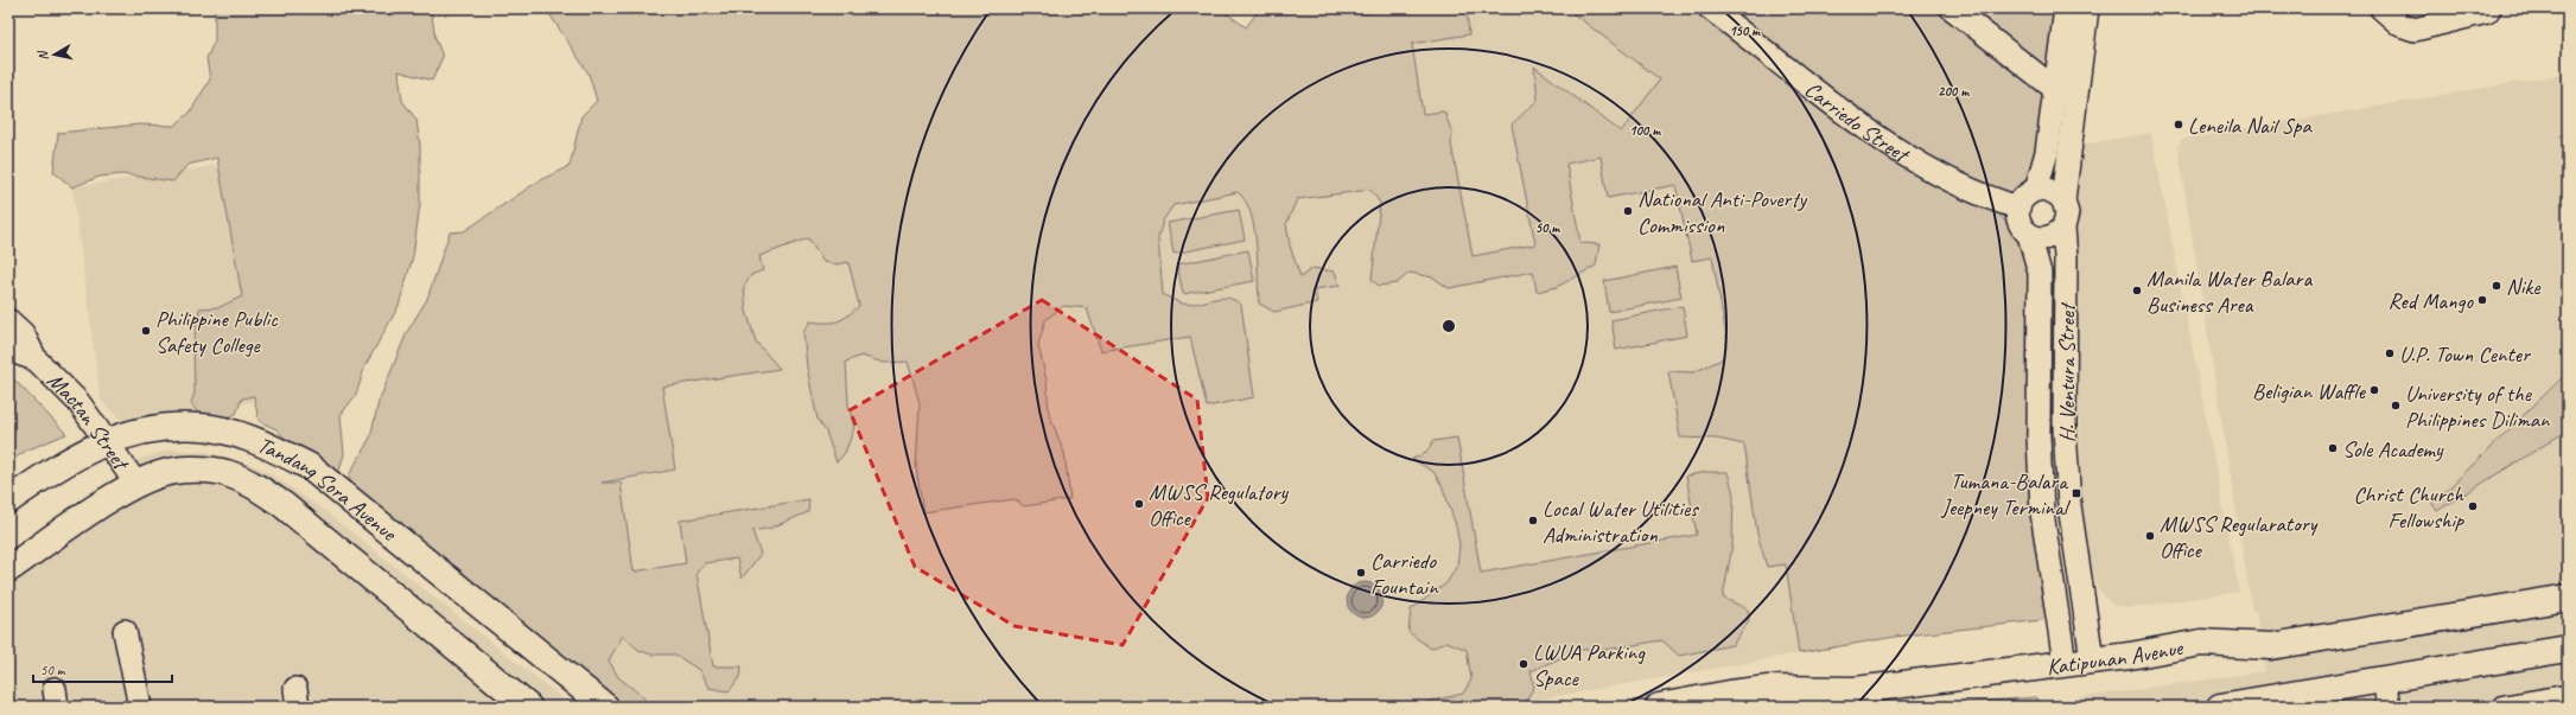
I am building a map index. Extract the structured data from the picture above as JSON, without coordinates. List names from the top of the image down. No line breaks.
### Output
{"streets":{"main road":["Tandang Sora Avenue","Katipunan Avenue"],"street":["Carriedo Street","H. Ventura Street","Mactan Street"]},"crossings":[["Carriedo Street","H. Ventura Street"],["H. Ventura Street","Katipunan Avenue"],["Mactan Street","Tandang Sora Avenue"]],"places":{"other":["Leneila Nail Spa","National Anti-Poverty Commission","Nike","Manila Water Balara Business Area","Red Mango","Philippine Public Safety College","U.P. Town Center","Beligian Waffle","University of the Philippines Diliman","Sole Academy","MWSS Regulatory Office","Christ Church Fellowship","Local Water Utilities Administration","MWSS Regularatory Office","Carriedo Fountain","LWUA Parking Space"],"transit":["Tumana-Balara Jeepney Terminal"]},"scale_bar":"50 m","north":"left","rings":["150 m","200 m","100 m","50 m"]}
